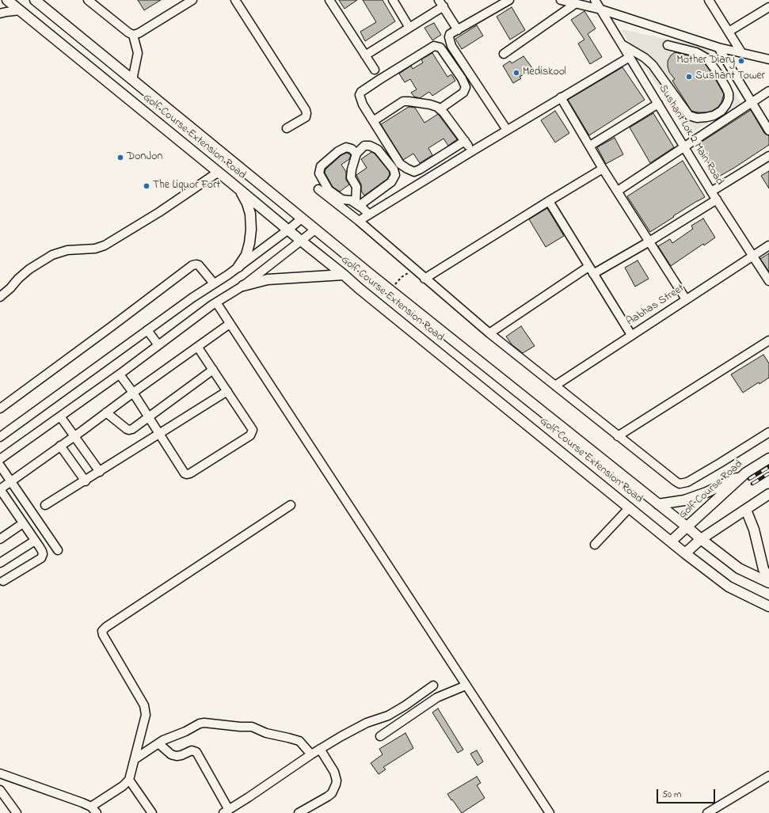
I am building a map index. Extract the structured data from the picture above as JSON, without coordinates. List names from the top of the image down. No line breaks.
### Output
{"streets":{"main road":["Golf Course Extension Road","Golf Course Road"],"street":["Sushant Lok 2 Main Road","Aabhas Street"]},"crossings":[["Sushant Lok 2 Main Road","Aabhas Street"],["Golf Course Extension Road","Golf Course Road"]],"places":["Mother Diary","Mediskool","Sushant Tower","DonJon","The Liquor Fort"],"scale_bar":"50 m"}
